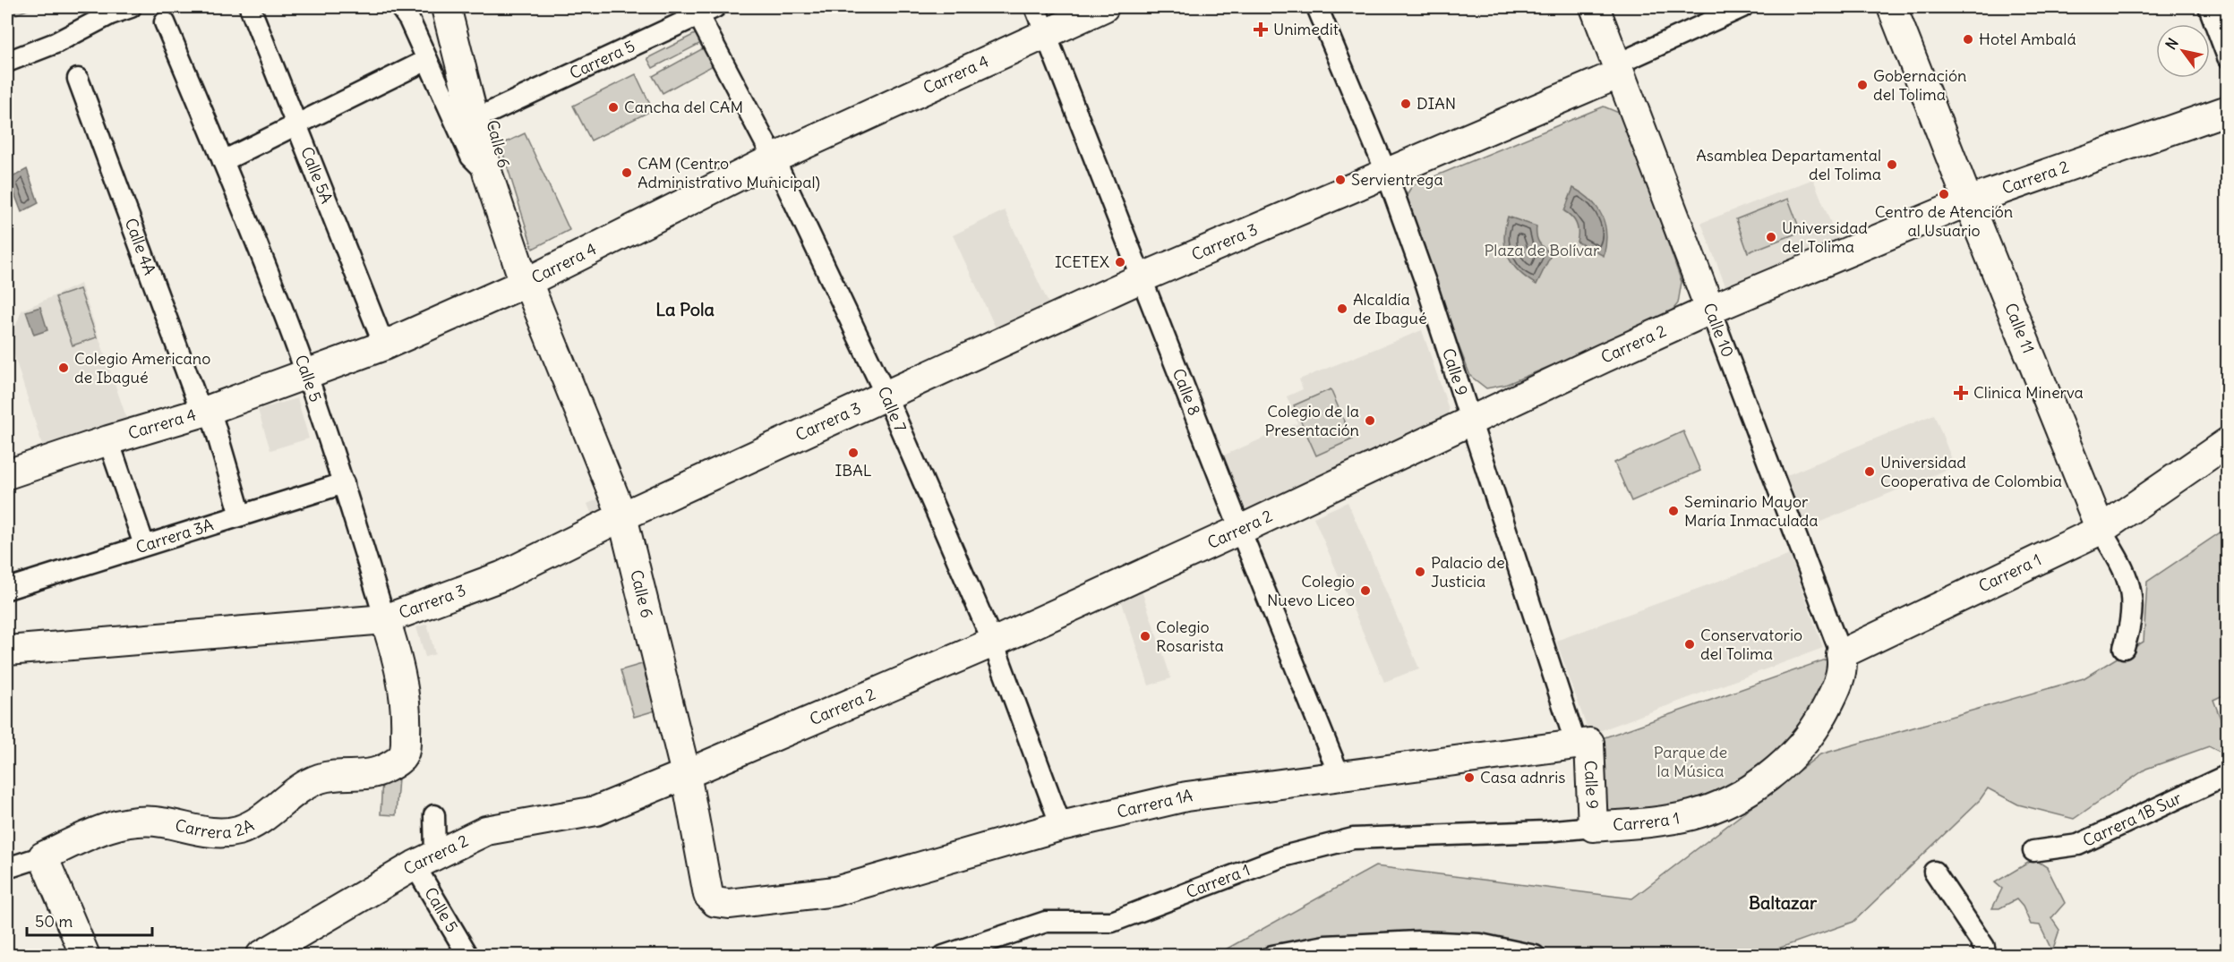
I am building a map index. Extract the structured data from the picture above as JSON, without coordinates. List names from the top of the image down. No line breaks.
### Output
{"streets":{"main road":["Carrera 4","Calle 6","Carrera 2","Carrera 3","Calle 11","Calle 10","Calle 9","Calle 5","Carrera 1","Carrera 1A","Carrera 2A"],"street":["Carrera 5","Calle 5A","Calle 4A","Calle 8","Calle 7","Carrera 3A","Carrera 1B Sur"]},"crossings":[["Carrera 5","Calle 6"],["Carrera 5","Calle 7"],["Carrera 4","Calle 6"],["Carrera 4","Calle 5A"],["Carrera 4","Calle 4A"],["Carrera 4","Calle 5"],["Carrera 4","Calle 8"],["Carrera 4","Calle 7"],["Calle 6","Carrera 2"],["Calle 6","Carrera 3"],["Calle 6","Carrera 1A"],["Carrera 2","Calle 11"],["Carrera 2","Calle 10"],["Carrera 2","Calle 9"],["Carrera 2","Calle 5"],["Carrera 2","Calle 8"],["Carrera 2","Calle 7"],["Carrera 3","Calle 10"],["Carrera 3","Calle 9"],["Carrera 3","Calle 5"],["Carrera 3","Calle 8"],["Carrera 3","Calle 7"],["Calle 4A","Carrera 3A"],["Calle 11","Carrera 1"],["Calle 10","Carrera 1"],["Calle 9","Carrera 1"],["Calle 9","Carrera 1A"],["Calle 5","Carrera 3A"],["Calle 5","Carrera 2A"],["Calle 8","Carrera 1A"],["Calle 7","Carrera 1A"]],"districts":["La Pola","Baltazar"],"parks":["Plaza de Bolívar","Parque de la Música"],"places":{"health":["Unimedit","Clinica Minerva"],"other":["Hotel Ambalá","Gobernación del Tolima","DIAN","Cancha del CAM","Asamblea Departamental del Tolima","CAM (Centro Administrativo Municipal)","Servientrega","Centro de Atención al Usuario","Universidad del Tolima","ICETEX","Alcaldía de Ibagué","Colegio Americano de Ibagué","Colegio de la Presentación","IBAL","Universidad Cooperativa de Colombia","Seminario Mayor María Inmaculada","Palacio de Justicia","Colegio Nuevo Liceo","Colegio Rosarista","Conservatorio del Tolima","Casa adnris"]},"scale_bar":"50 m","north":"top left"}
